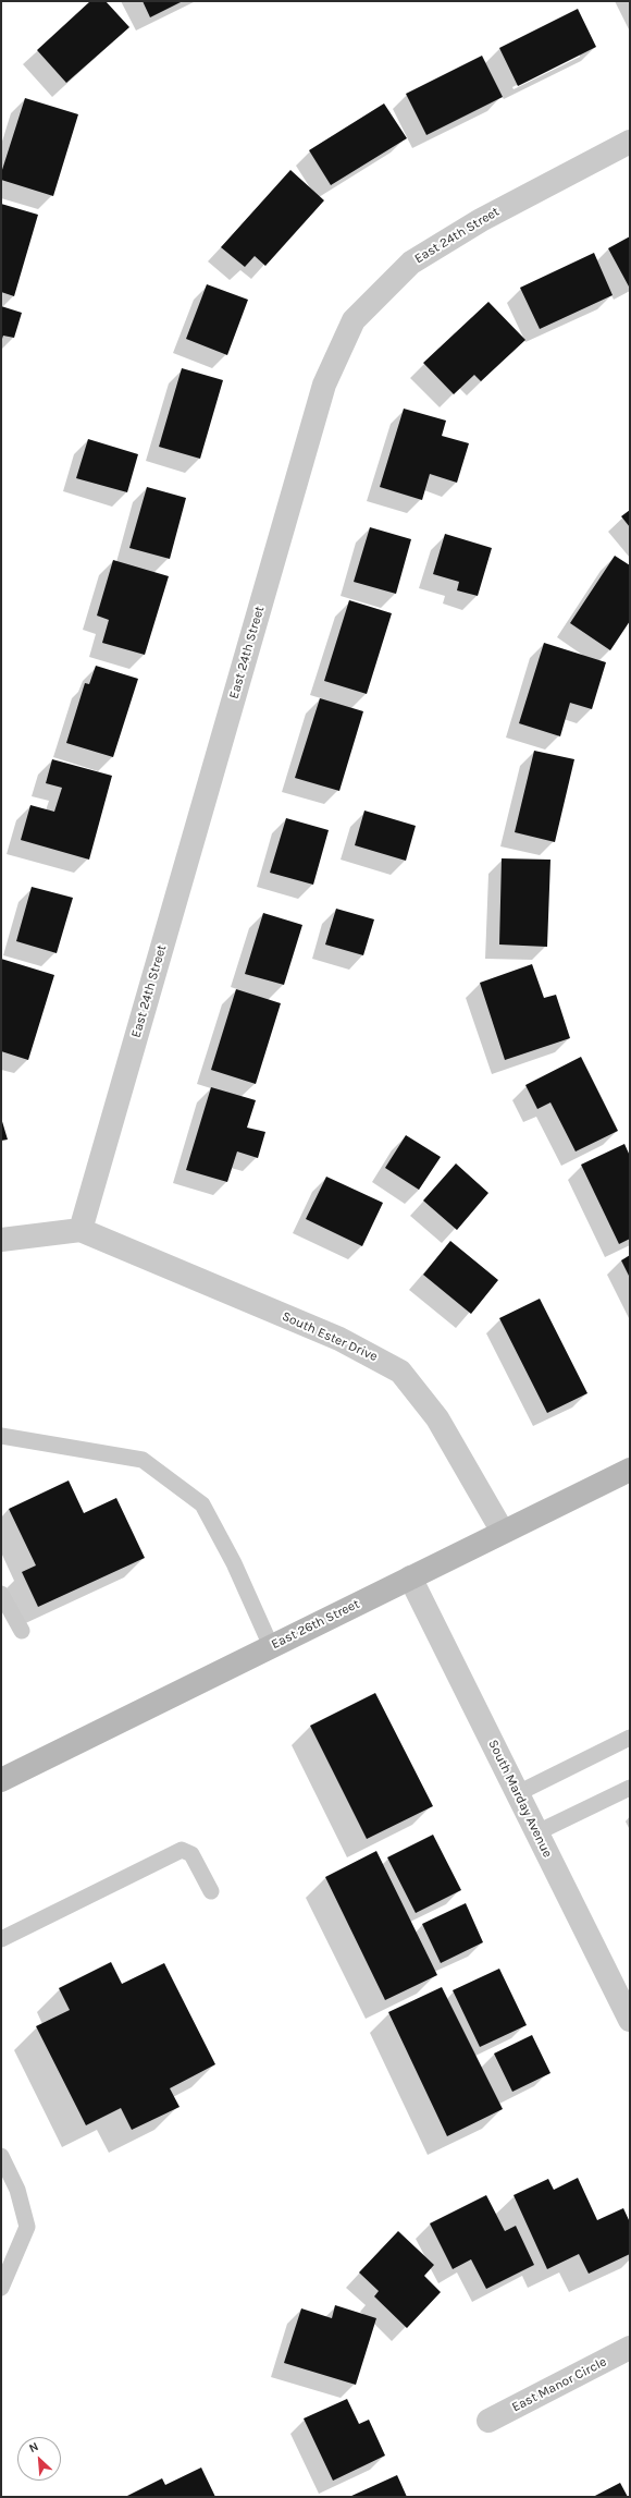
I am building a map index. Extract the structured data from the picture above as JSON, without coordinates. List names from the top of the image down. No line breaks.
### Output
{"streets":{"main road":["East 26th Street"],"street":["East 24th Street","South Ester Drive","South Marday Avenue","East Manor Circle"]},"crossings":[["East 24th Street","South Ester Drive"],["South Ester Drive","East 26th Street"],["East 26th Street","South Marday Avenue"]],"north":"top left"}
